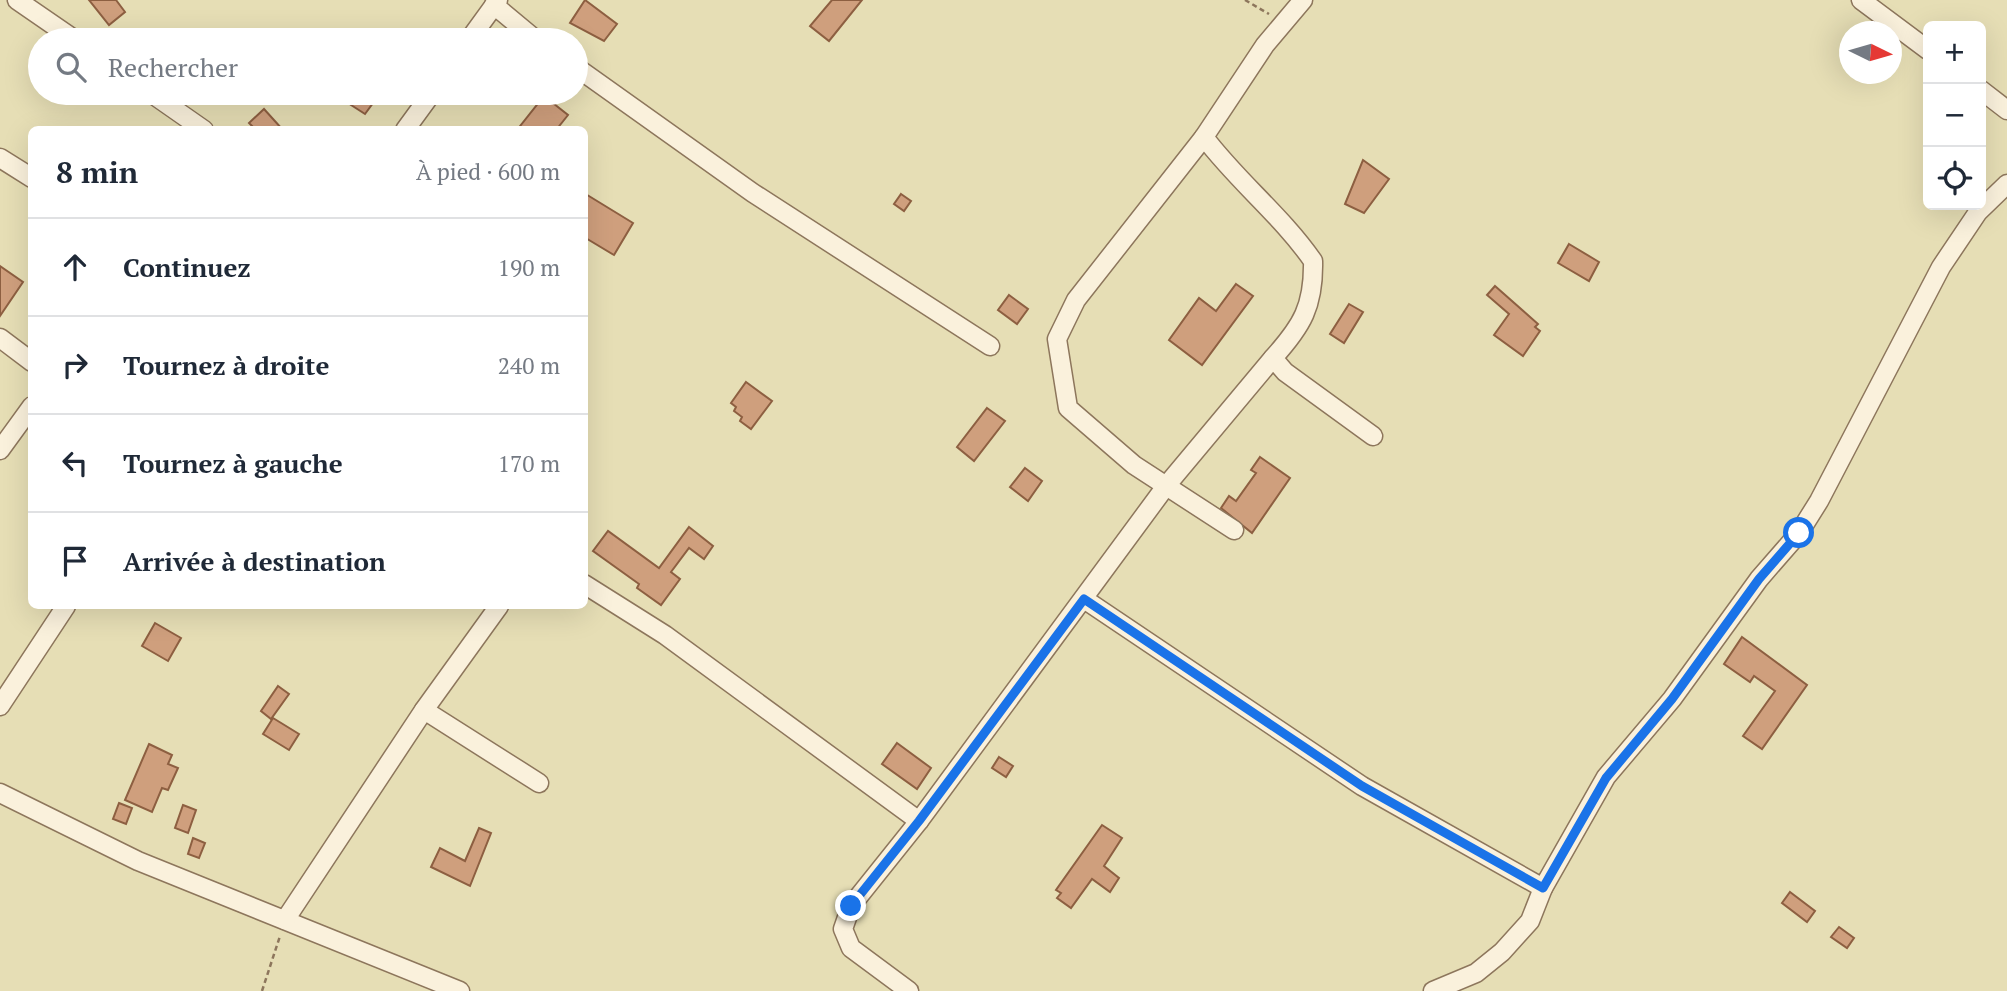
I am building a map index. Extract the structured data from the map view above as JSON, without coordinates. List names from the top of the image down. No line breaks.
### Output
{"north":"right","page":{"map_buttons":["+","−"],"search":"Rechercher","heading":["8 min","À pied · 600 m"],"list":[["Continuez","190 m"],["Tournez à droite","240 m"],["Tournez à gauche","170 m"],"Arrivée à destination"]}}
